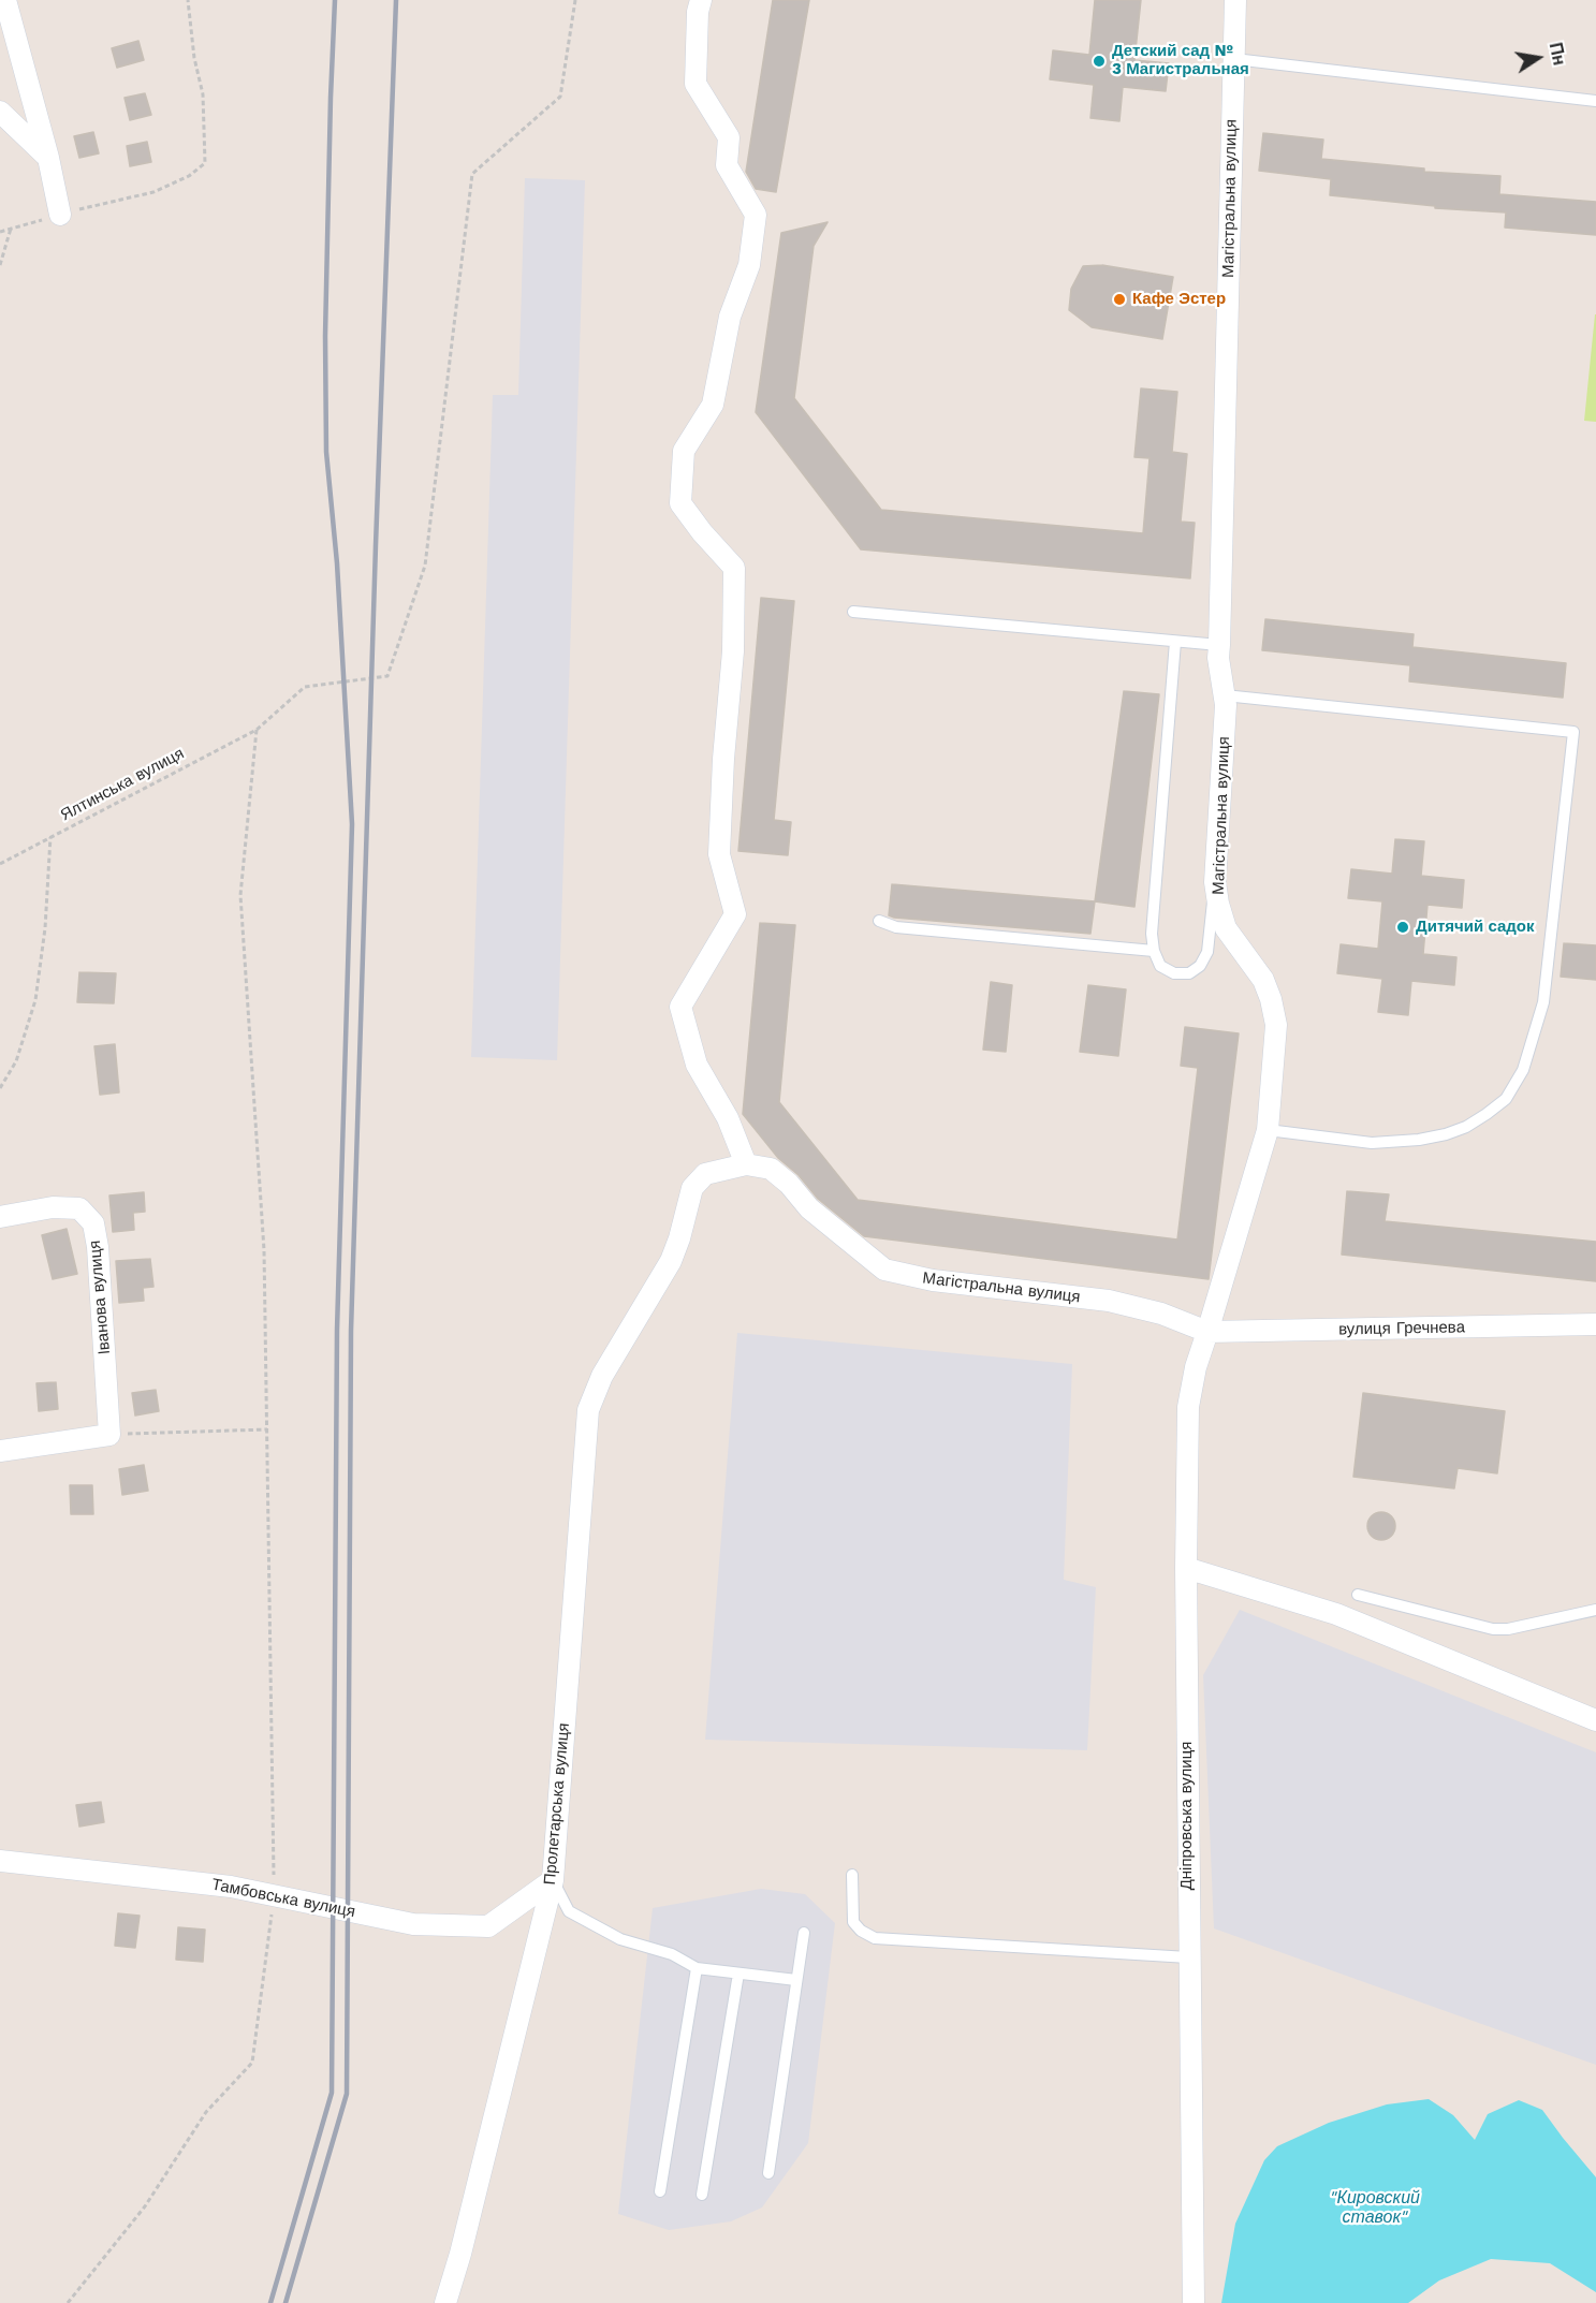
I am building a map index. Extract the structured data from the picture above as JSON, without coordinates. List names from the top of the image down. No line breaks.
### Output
{"streets":{"street":["Магістральна вулиця","Іванова вулиця","вулиця Гречнева","Пролетарська вулиця","Дніпровська вулиця","Тамбовська вулиця"],"path":["Ялтинська вулиця"]},"crossings":[["Магістральна вулиця","вулиця Гречнева"],["Магістральна вулиця","Пролетарська вулиця"],["Магістральна вулиця","Дніпровська вулиця"],["вулиця Гречнева","Дніпровська вулиця"],["Пролетарська вулиця","Тамбовська вулиця"]],"water":["\"Кировский ставок\""],"places":["Детский сад № 3 Магистральная","Кафе Эстер","Дитячий садок"],"north":"right"}
